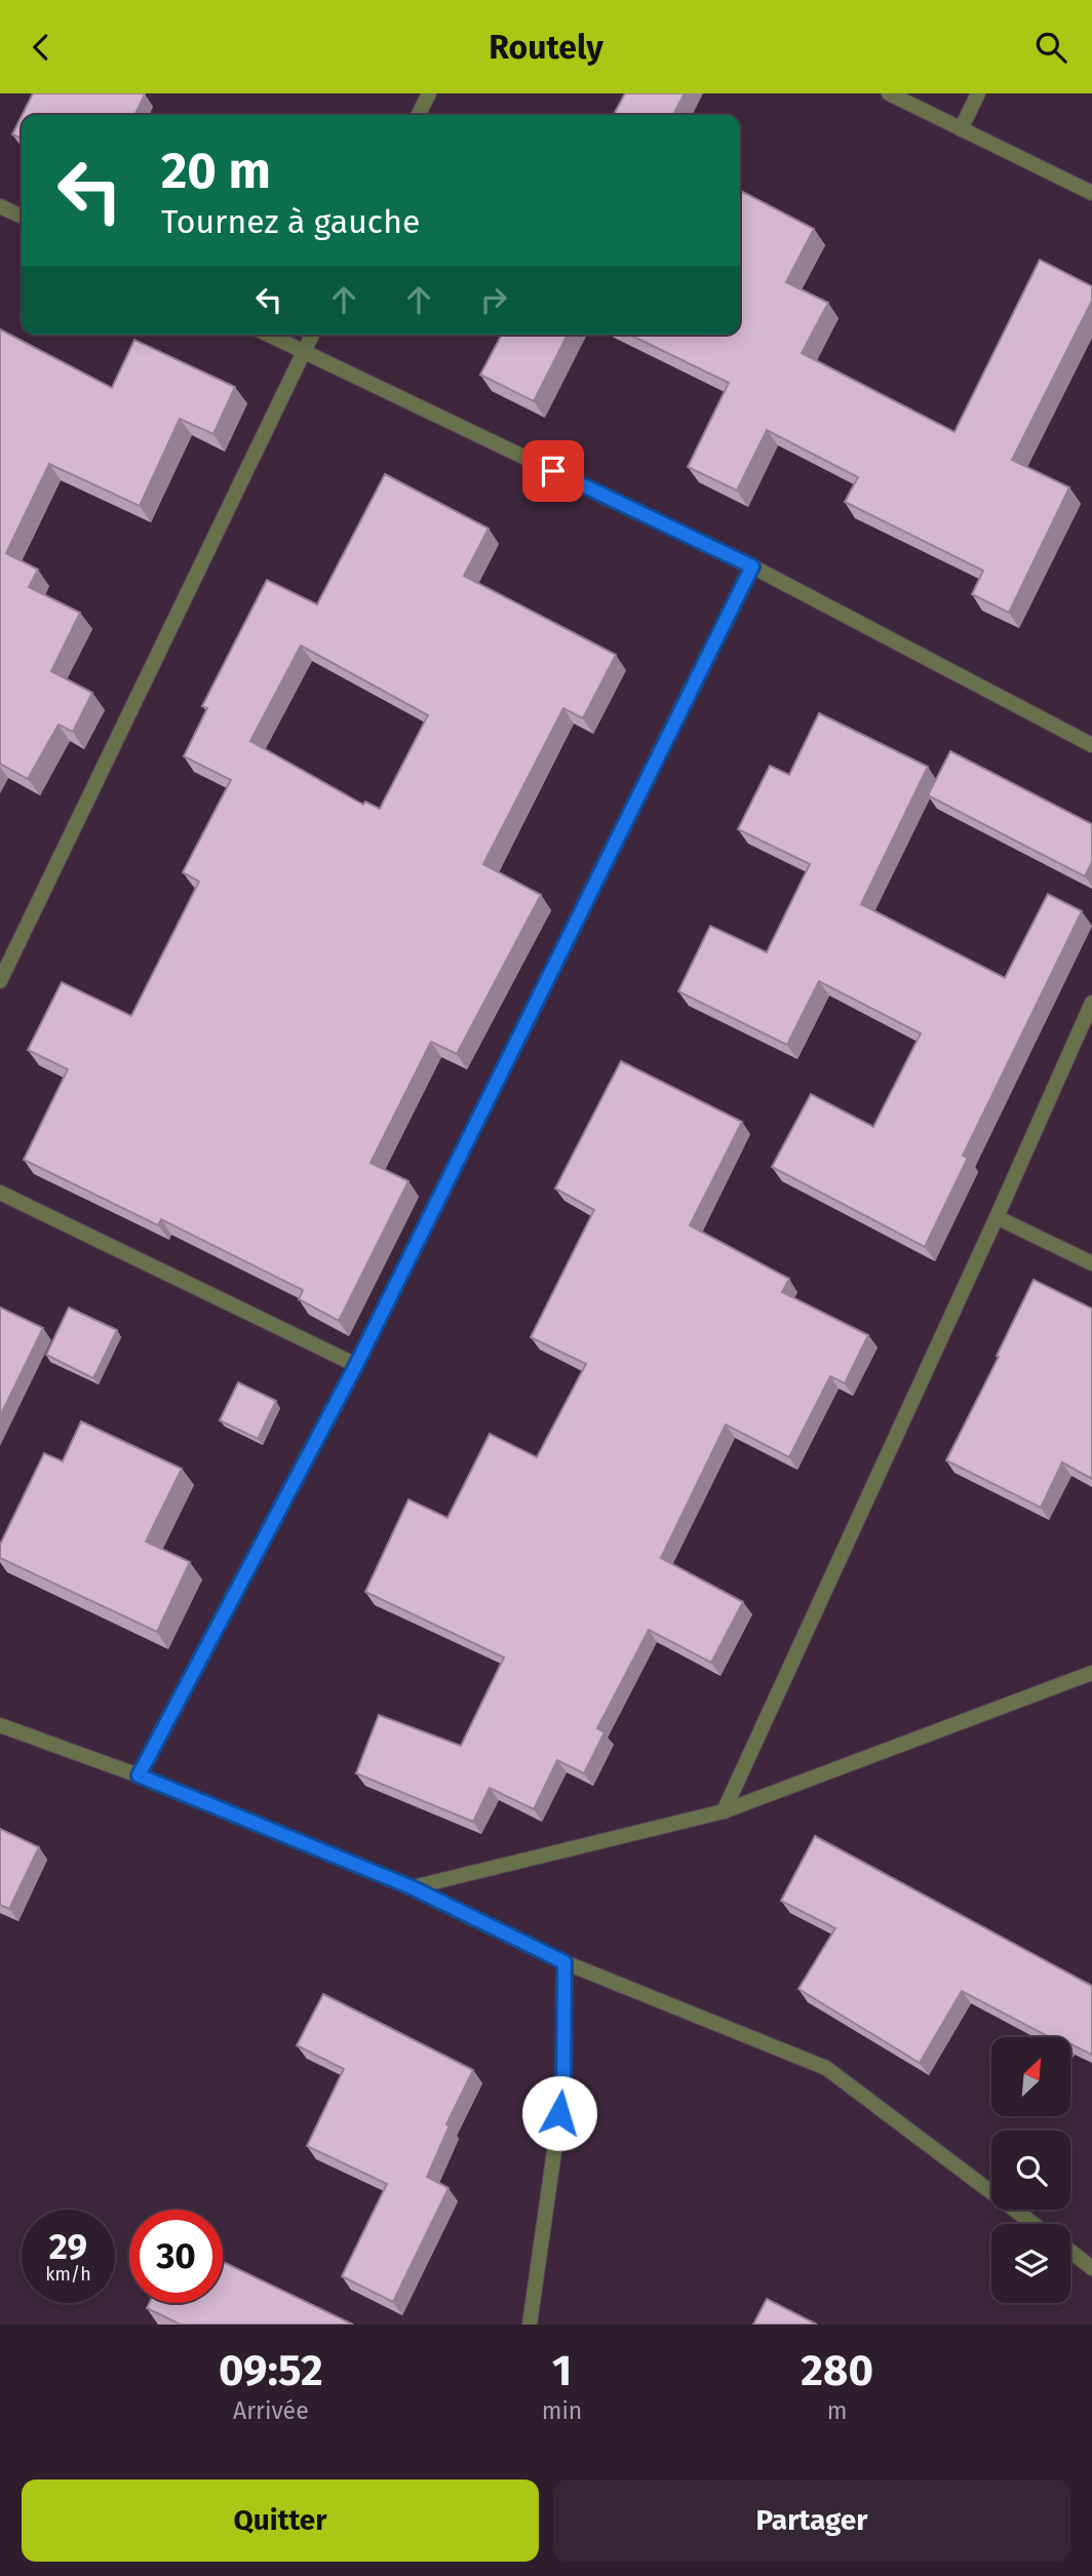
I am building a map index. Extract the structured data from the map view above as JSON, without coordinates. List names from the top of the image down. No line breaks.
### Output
{"north":"top right","page":{"header":"Routely","turn":["20 m","Tournez à gauche"],"speed":"29 km/h","limit":"30","eta":["09:52","Arrivée","1","min","280","m"],"buttons":["Quitter","Partager"]}}
